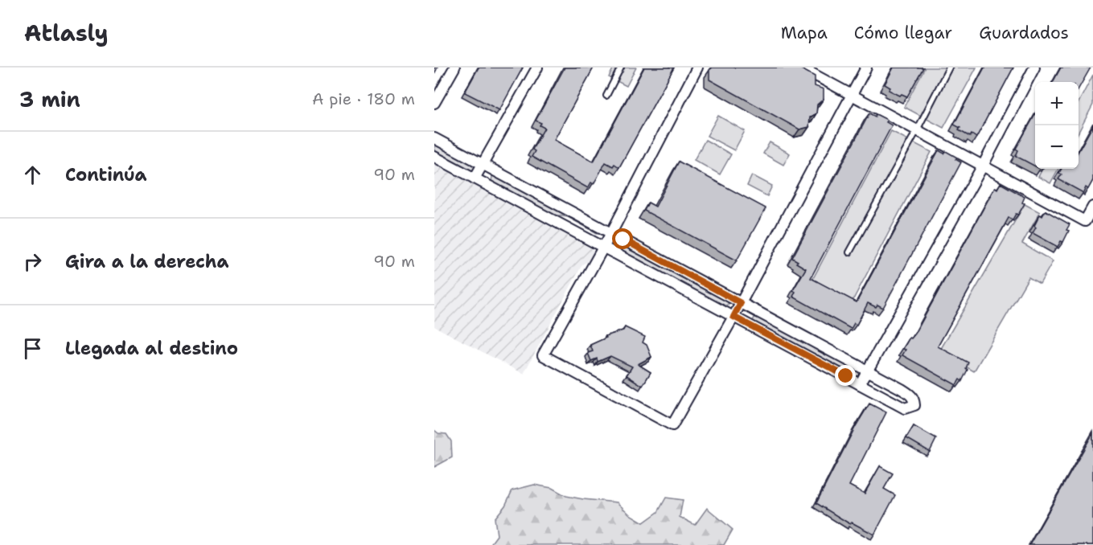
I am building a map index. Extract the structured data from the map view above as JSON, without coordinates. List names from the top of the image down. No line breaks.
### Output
{"page":{"header":"Atlasly","nav":["Mapa","Cómo llegar","Guardados"],"heading":["3 min","A pie · 180 m"],"map_buttons":["+","−"],"list":[["Continúa","90 m"],["Gira a la derecha","90 m"],"Llegada al destino"]}}
